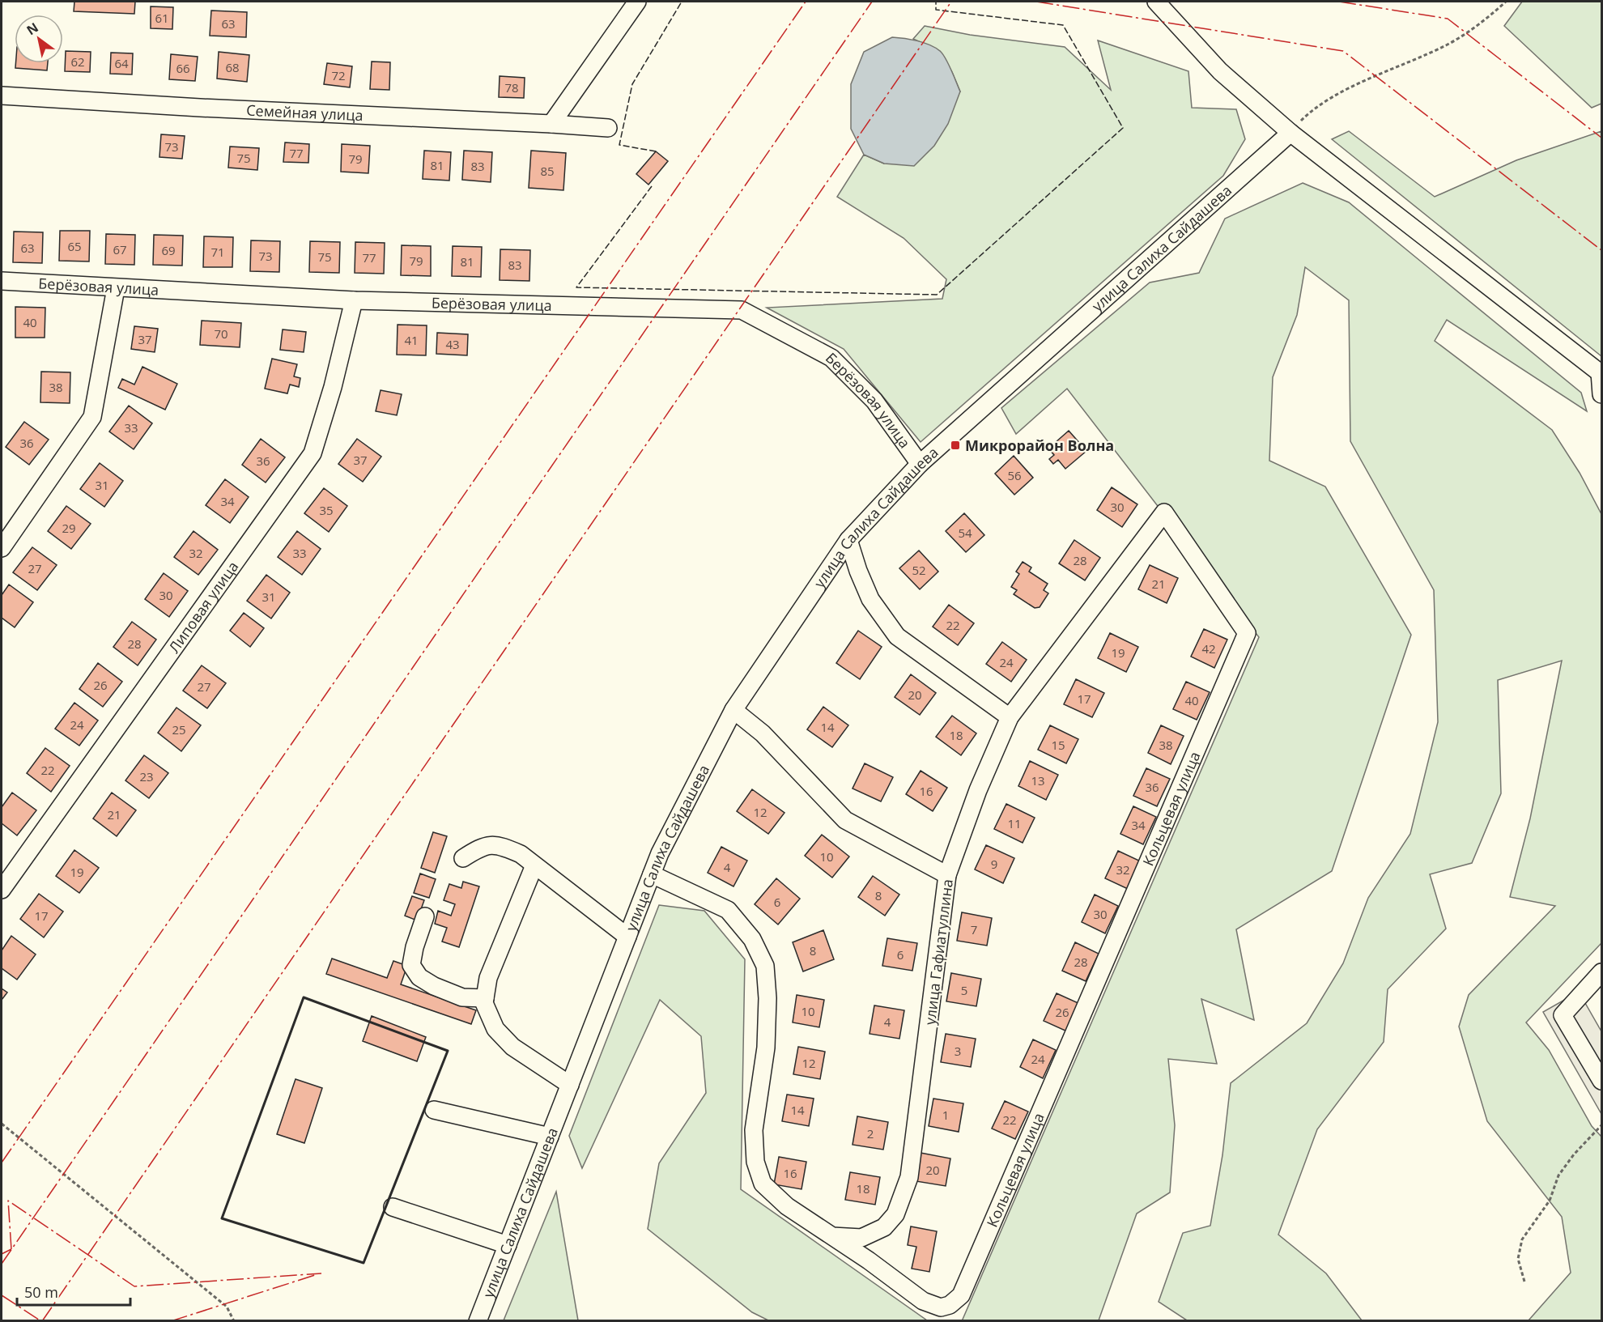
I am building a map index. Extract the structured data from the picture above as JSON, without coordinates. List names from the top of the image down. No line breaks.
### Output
{"streets":{"street":["Семейная улица","улица Салиха Сайдашева","Берёзовая улица","Липовая улица","Кольцевая улица","улица Гафиатуллина"]},"crossings":[["улица Салиха Сайдашева","Берёзовая улица"],["улица Салиха Сайдашева","Кольцевая улица"],["Берёзовая улица","Липовая улица"],["Кольцевая улица","улица Гафиатуллина"]],"places":{"transit":["Микрорайон Волна"]},"house_numbers":["61","63","62","64","68","66","72","78","73","77","75","79","81","83","85","65","63","67","69","71","73","75","77","79","81","83","40","70","37","41","43","38","33","36","37","36","56","31","34","30","35","29","54","32","33","28","27","52","21","30","31","22","28","42","19","24","26","27","20","17","40","24","14","25","18","15","38","22","23","13","36","16","12","21","11","34","10","9","4","32","19","8","6","30","17","7","8","6","28","5","10","26","4","3","24","12","14","1","22","2","20","16","18"],"scale_bar":"50 m","north":"top left"}
